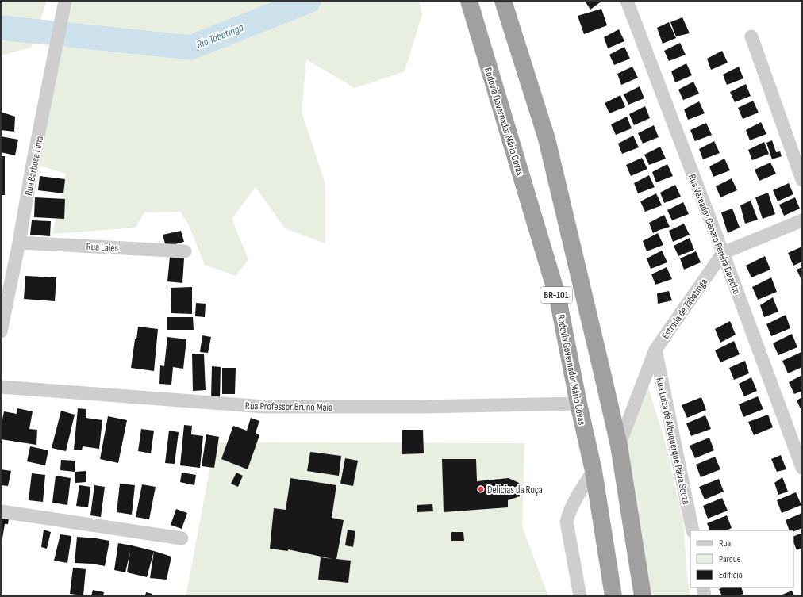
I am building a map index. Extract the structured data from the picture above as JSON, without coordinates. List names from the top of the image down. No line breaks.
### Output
{"streets":{"highway":["Rodovia Governador Mário Covas","BR-101"],"street":["Rua Barbosa Lima","Rua Vereador Genaro Pereira Baracho","Rua Lajes","Estrada de Tabatinga","Rua Professor Bruno Maia","Rua Luiza de Albuquerque Paiva Souza"]},"crossings":[["Rodovia Governador Mário Covas","Rua Professor Bruno Maia"],["Rua Barbosa Lima","Rua Lajes"],["Rua Vereador Genaro Pereira Baracho","Estrada de Tabatinga"],["BR-101","Estrada de Tabatinga"],["Estrada de Tabatinga","Rua Luiza de Albuquerque Paiva Souza"]],"water":["Rio Tabatinga"],"places":["Delicias da Roça"],"legend":["Rua","Parque","Edifício"]}
